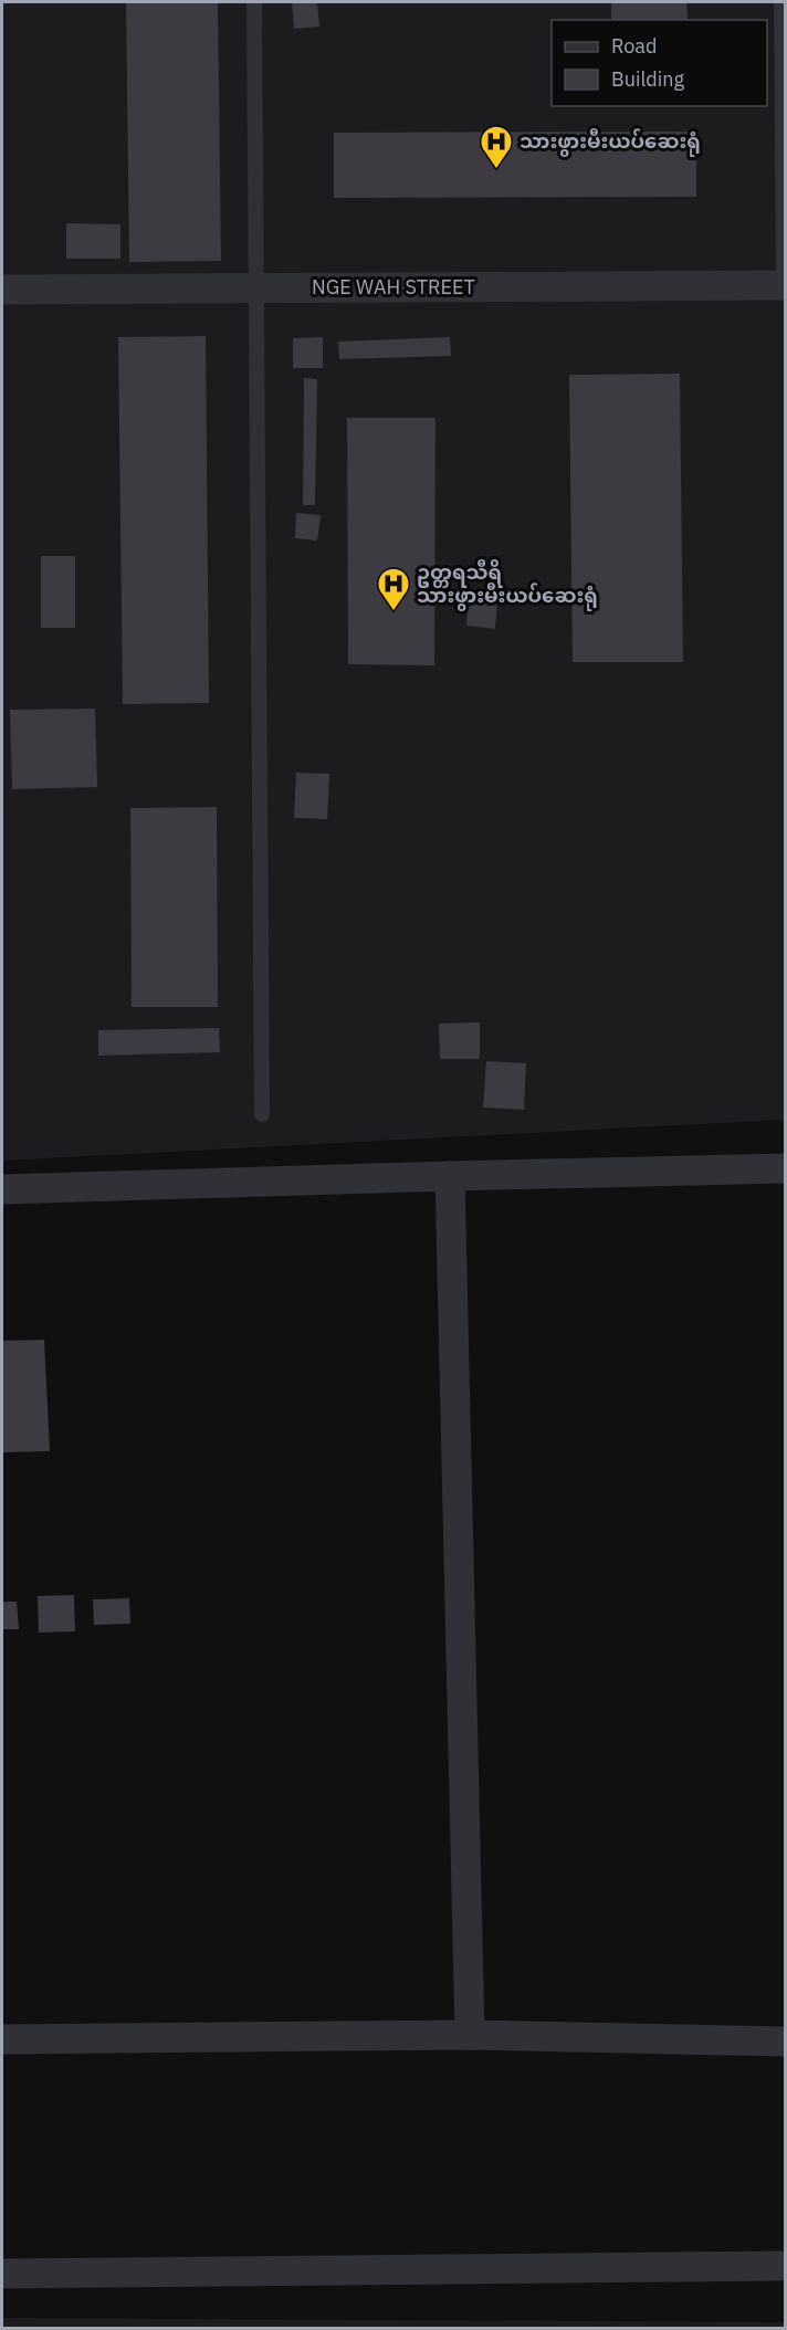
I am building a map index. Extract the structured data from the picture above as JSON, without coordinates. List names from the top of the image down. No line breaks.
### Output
{"streets":{"street":["NGE WAH STREET"]},"places":{"hospital":["သားဖွားမီးယပ်ဆေးရုံ","ဥတ္တရသီရိ သားဖွားမီးယပ်ဆေးရုံ"]},"legend":["Road","Building"]}
